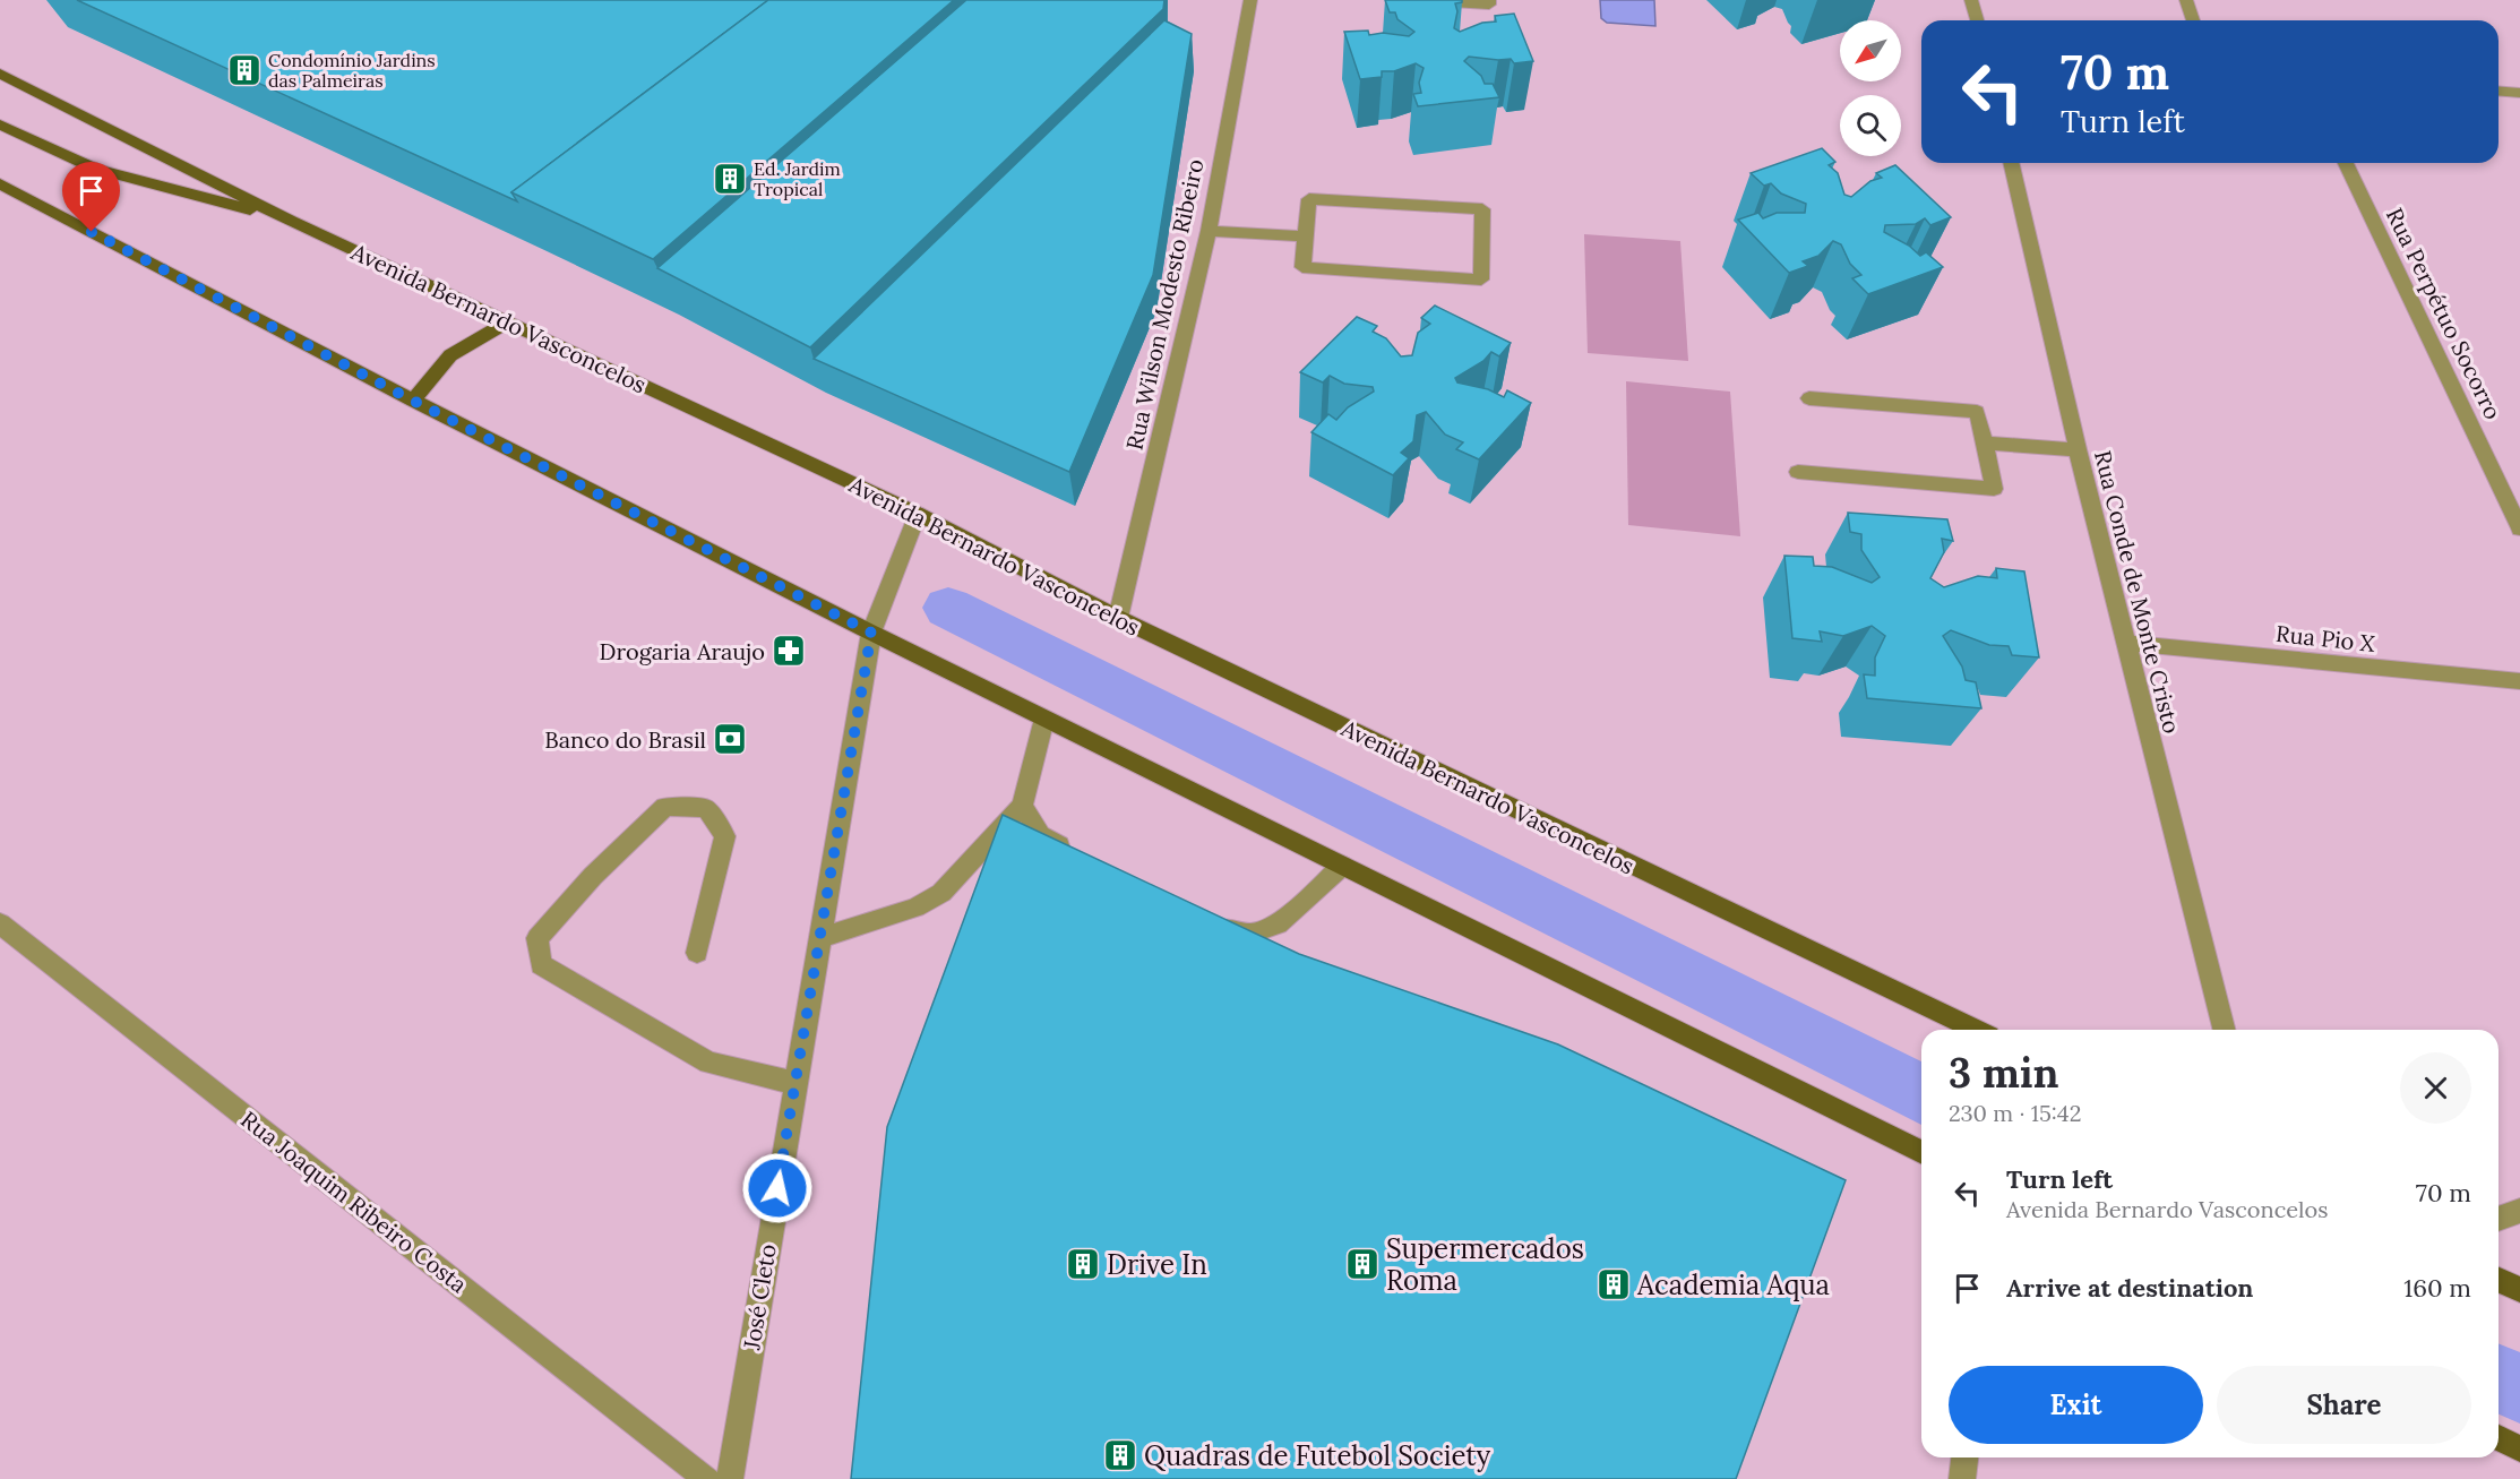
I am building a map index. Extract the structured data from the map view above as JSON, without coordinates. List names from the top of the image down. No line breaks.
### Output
{"streets":{"main road":["Avenida Bernardo Vasconcelos"],"street":["Rua Wilson Modesto Ribeiro","Rua Perpétuo Socorro","Rua Conde de Monte Cristo","Rua Pio X","Rua Joaquim Ribeiro Costa","José Cleto"]},"crossings":[["Rua Wilson Modesto Ribeiro","Avenida Bernardo Vasconcelos"],["Avenida Bernardo Vasconcelos","José Cleto"],["Rua Conde de Monte Cristo","Rua Pio X"]],"places":{"building":["Condomínio Jardins das Palmeiras","Ed. Jardim Tropical","Drive In","Supermercados Roma","Academia Aqua","Quadras de Futebol Society"],"pharmacy":["Drogaria Araujo"],"bank":["Banco do Brasil"]},"north":"bottom left","page":{"turn":["70 m","Turn left"],"heading":["3 min","230 m · 15:42"],"list":[{"name":"Turn left","note":"Avenida Bernardo Vasconcelos","value":"70 m"},{"name":"Arrive at destination","value":"160 m"}],"buttons":["Exit","Share"]}}
